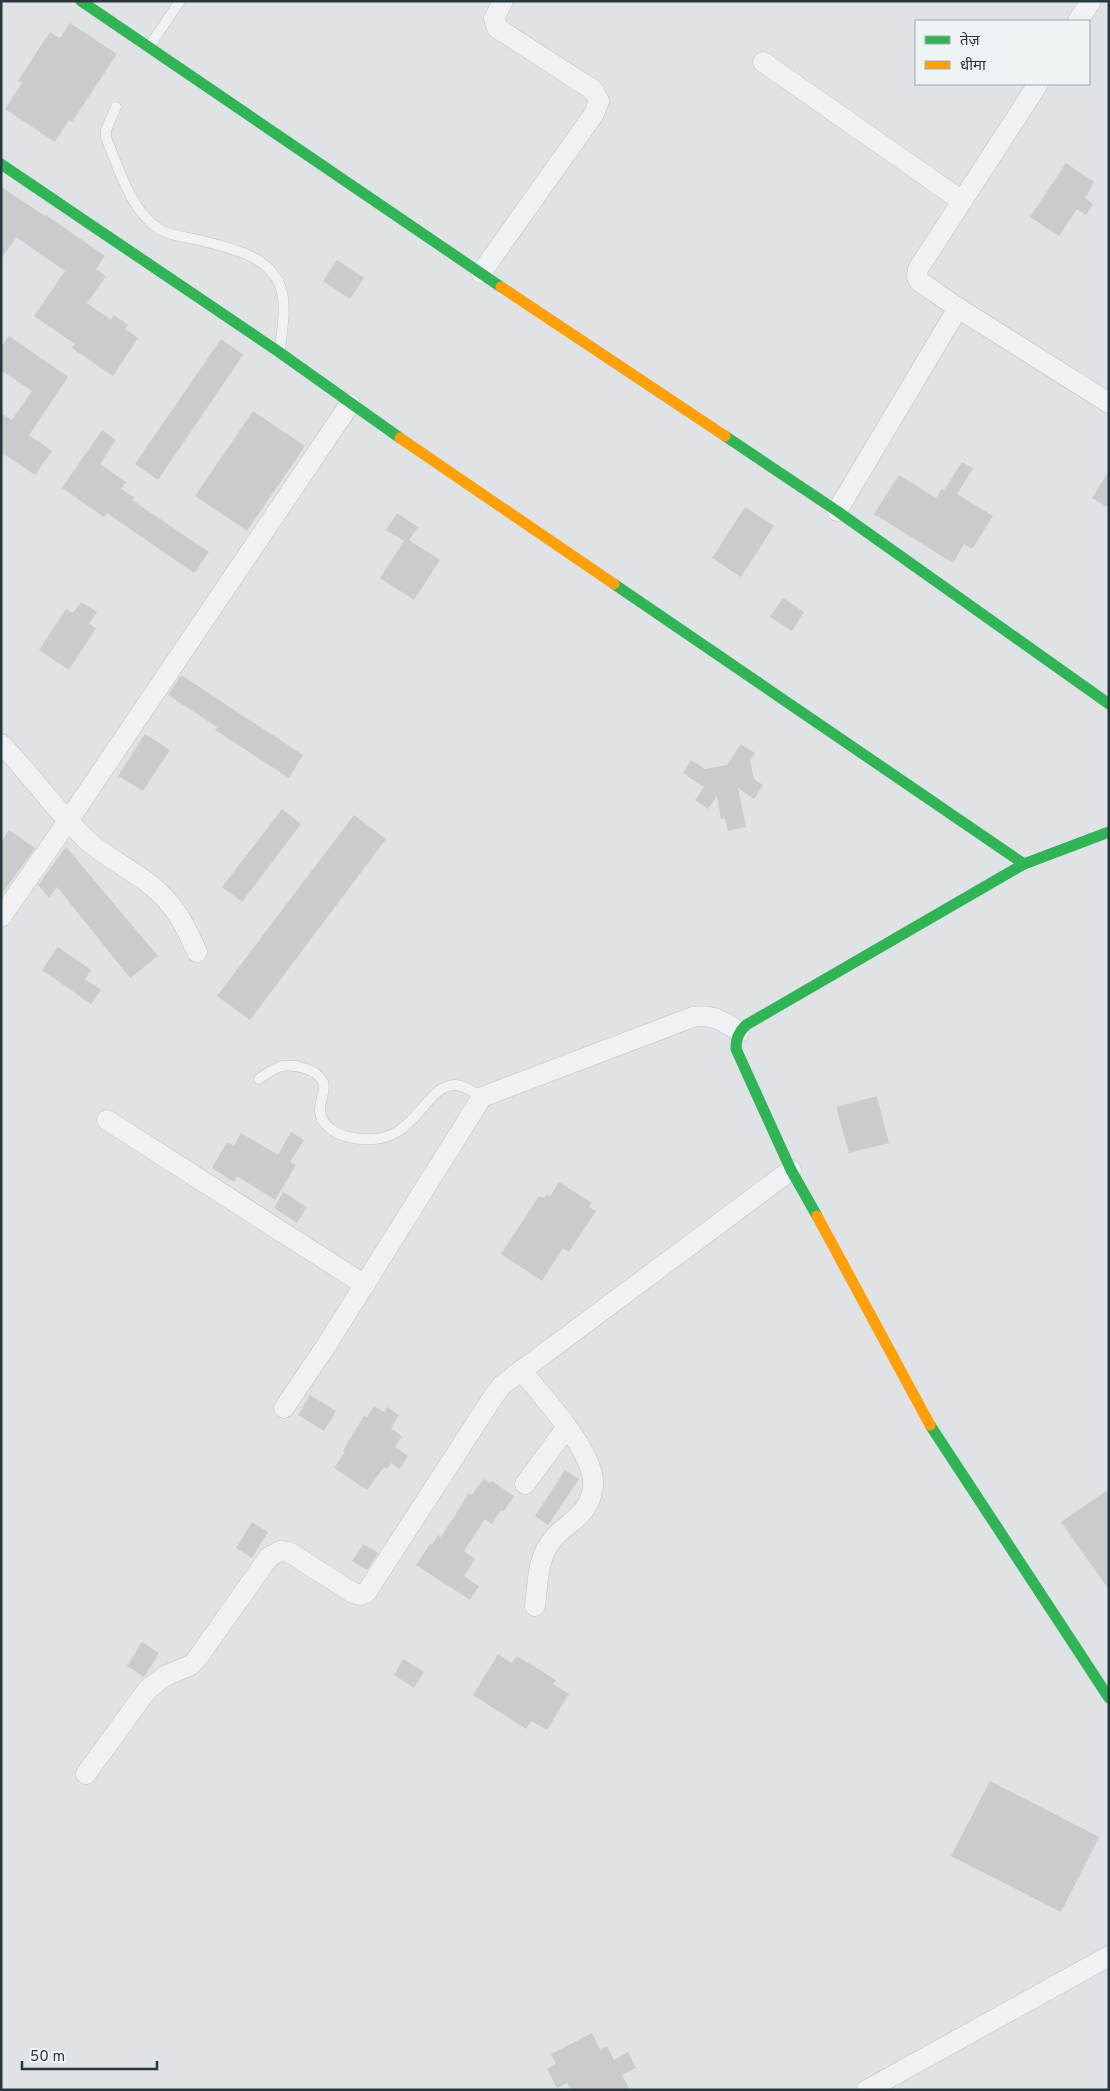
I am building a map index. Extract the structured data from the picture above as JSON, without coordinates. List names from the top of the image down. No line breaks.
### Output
{"legend":["तेज़","धीमा"],"scale_bar":"50 m"}
